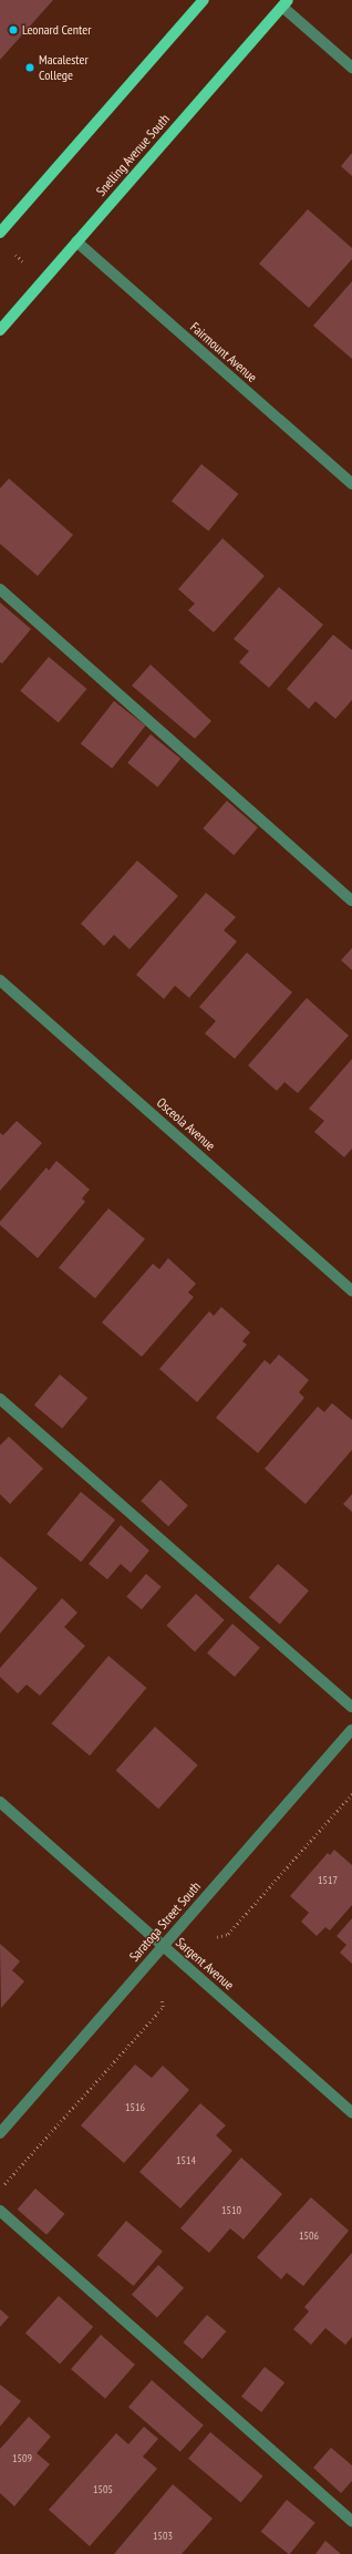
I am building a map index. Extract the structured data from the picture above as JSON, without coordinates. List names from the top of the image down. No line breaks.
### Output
{"streets":{"main road":["Snelling Avenue South"],"street":["Fairmount Avenue","Osceola Avenue","Saratoga Street South","Sargent Avenue"]},"crossings":[["Snelling Avenue South","Fairmount Avenue"],["Saratoga Street South","Sargent Avenue"]],"places":["Leonard Center","Macalester College"],"house_numbers":["1517","1516","1514","1510","1506","1509","1505","1503"]}
